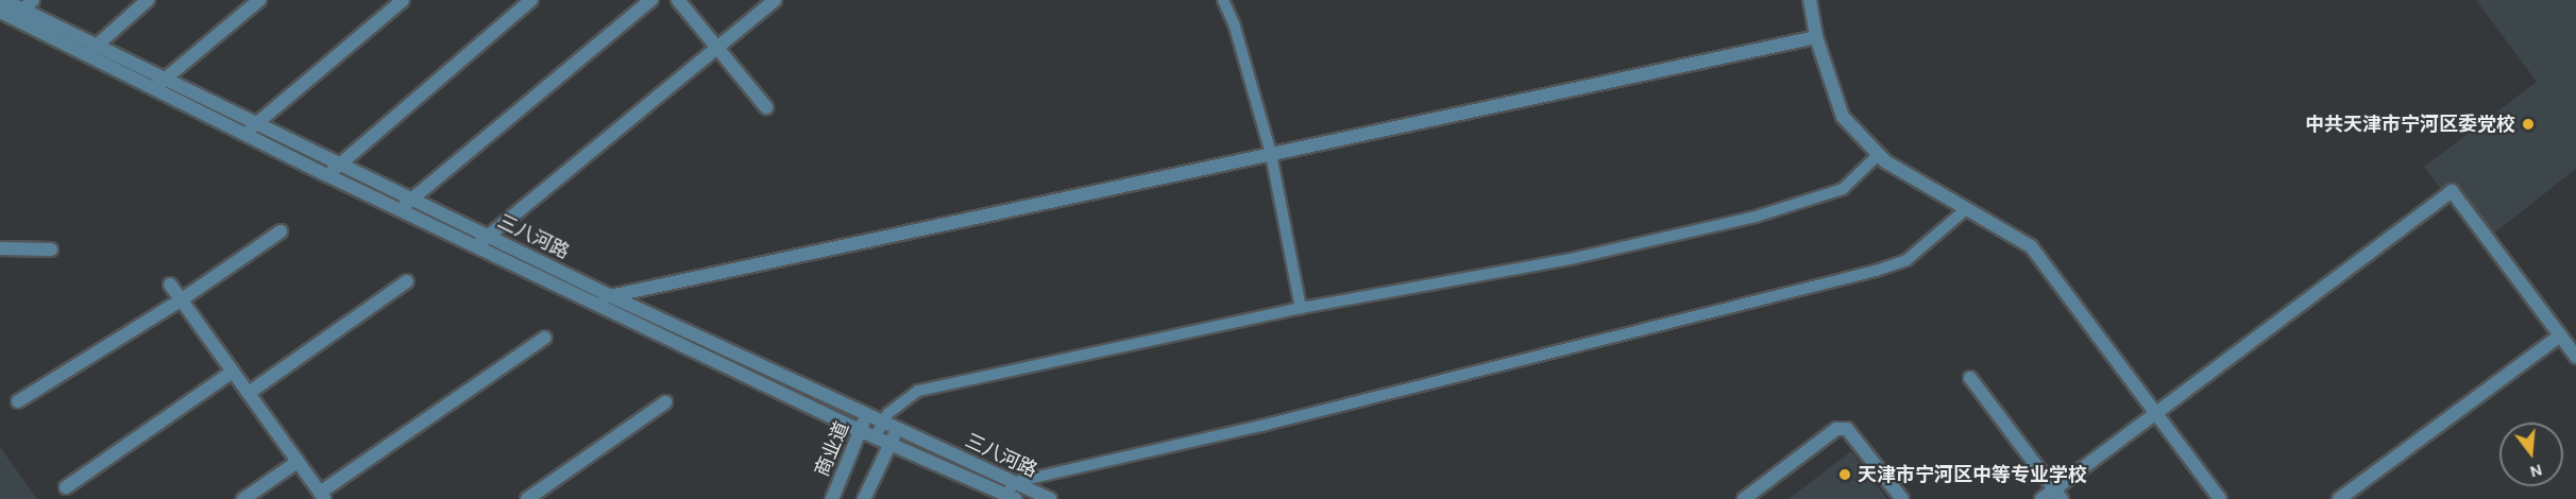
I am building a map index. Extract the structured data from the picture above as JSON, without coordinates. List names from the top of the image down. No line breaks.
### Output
{"streets":{"street":["三八河路","商业道"]},"crossings":[["三八河路","商业道"]],"places":["中共天津市宁河区委党校","天津市宁河区中等专业学校"],"north":"bottom"}
